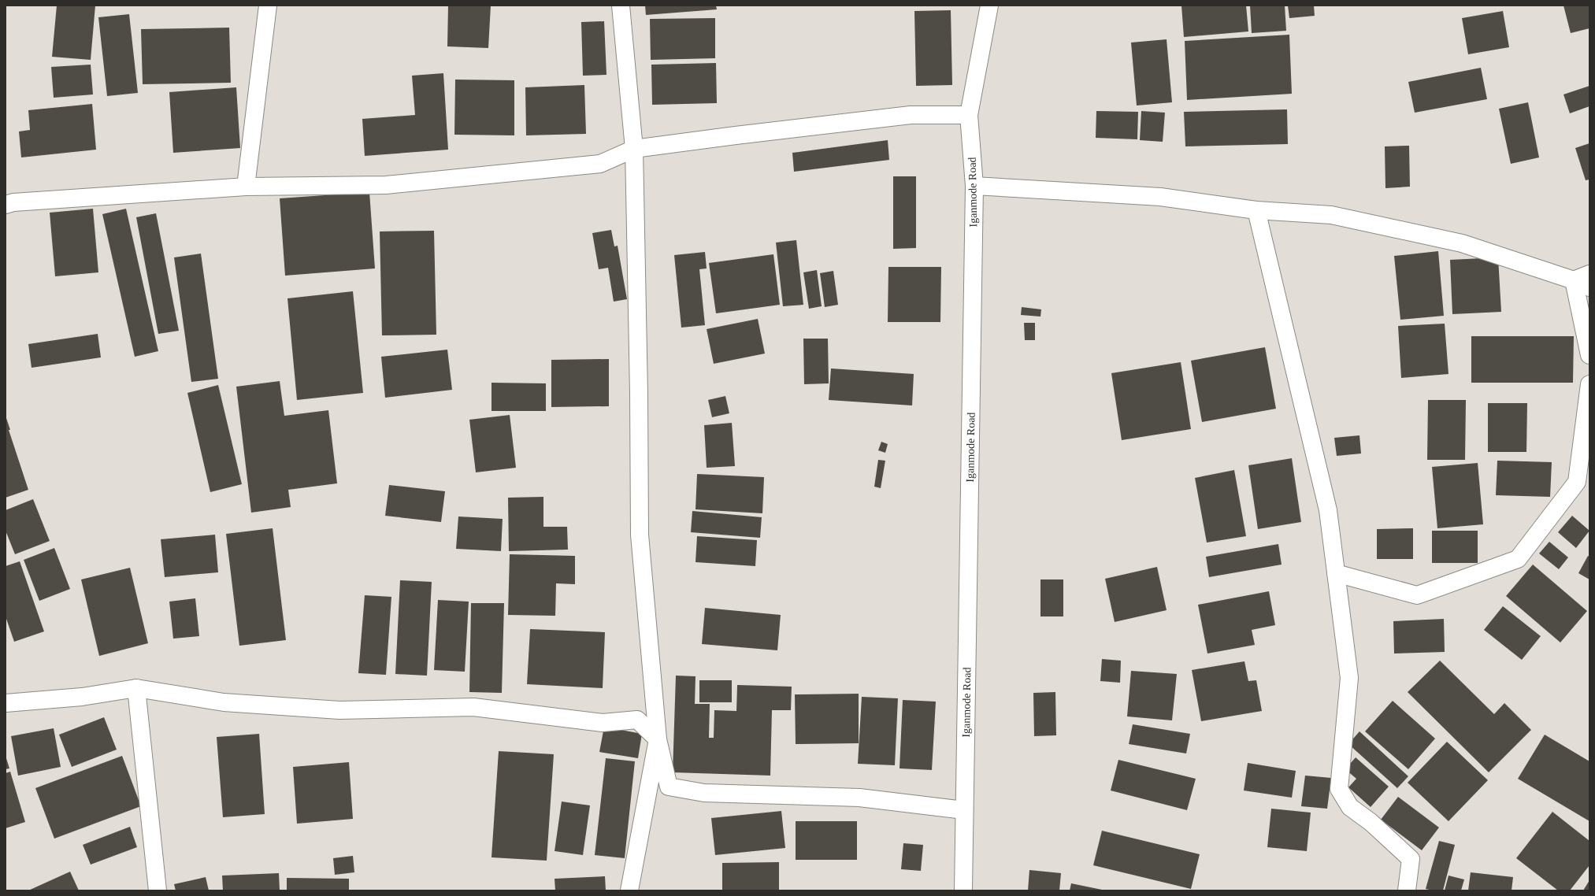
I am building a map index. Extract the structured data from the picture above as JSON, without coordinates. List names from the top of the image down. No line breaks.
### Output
{"streets":{"street":["Iganmode Road"]}}
